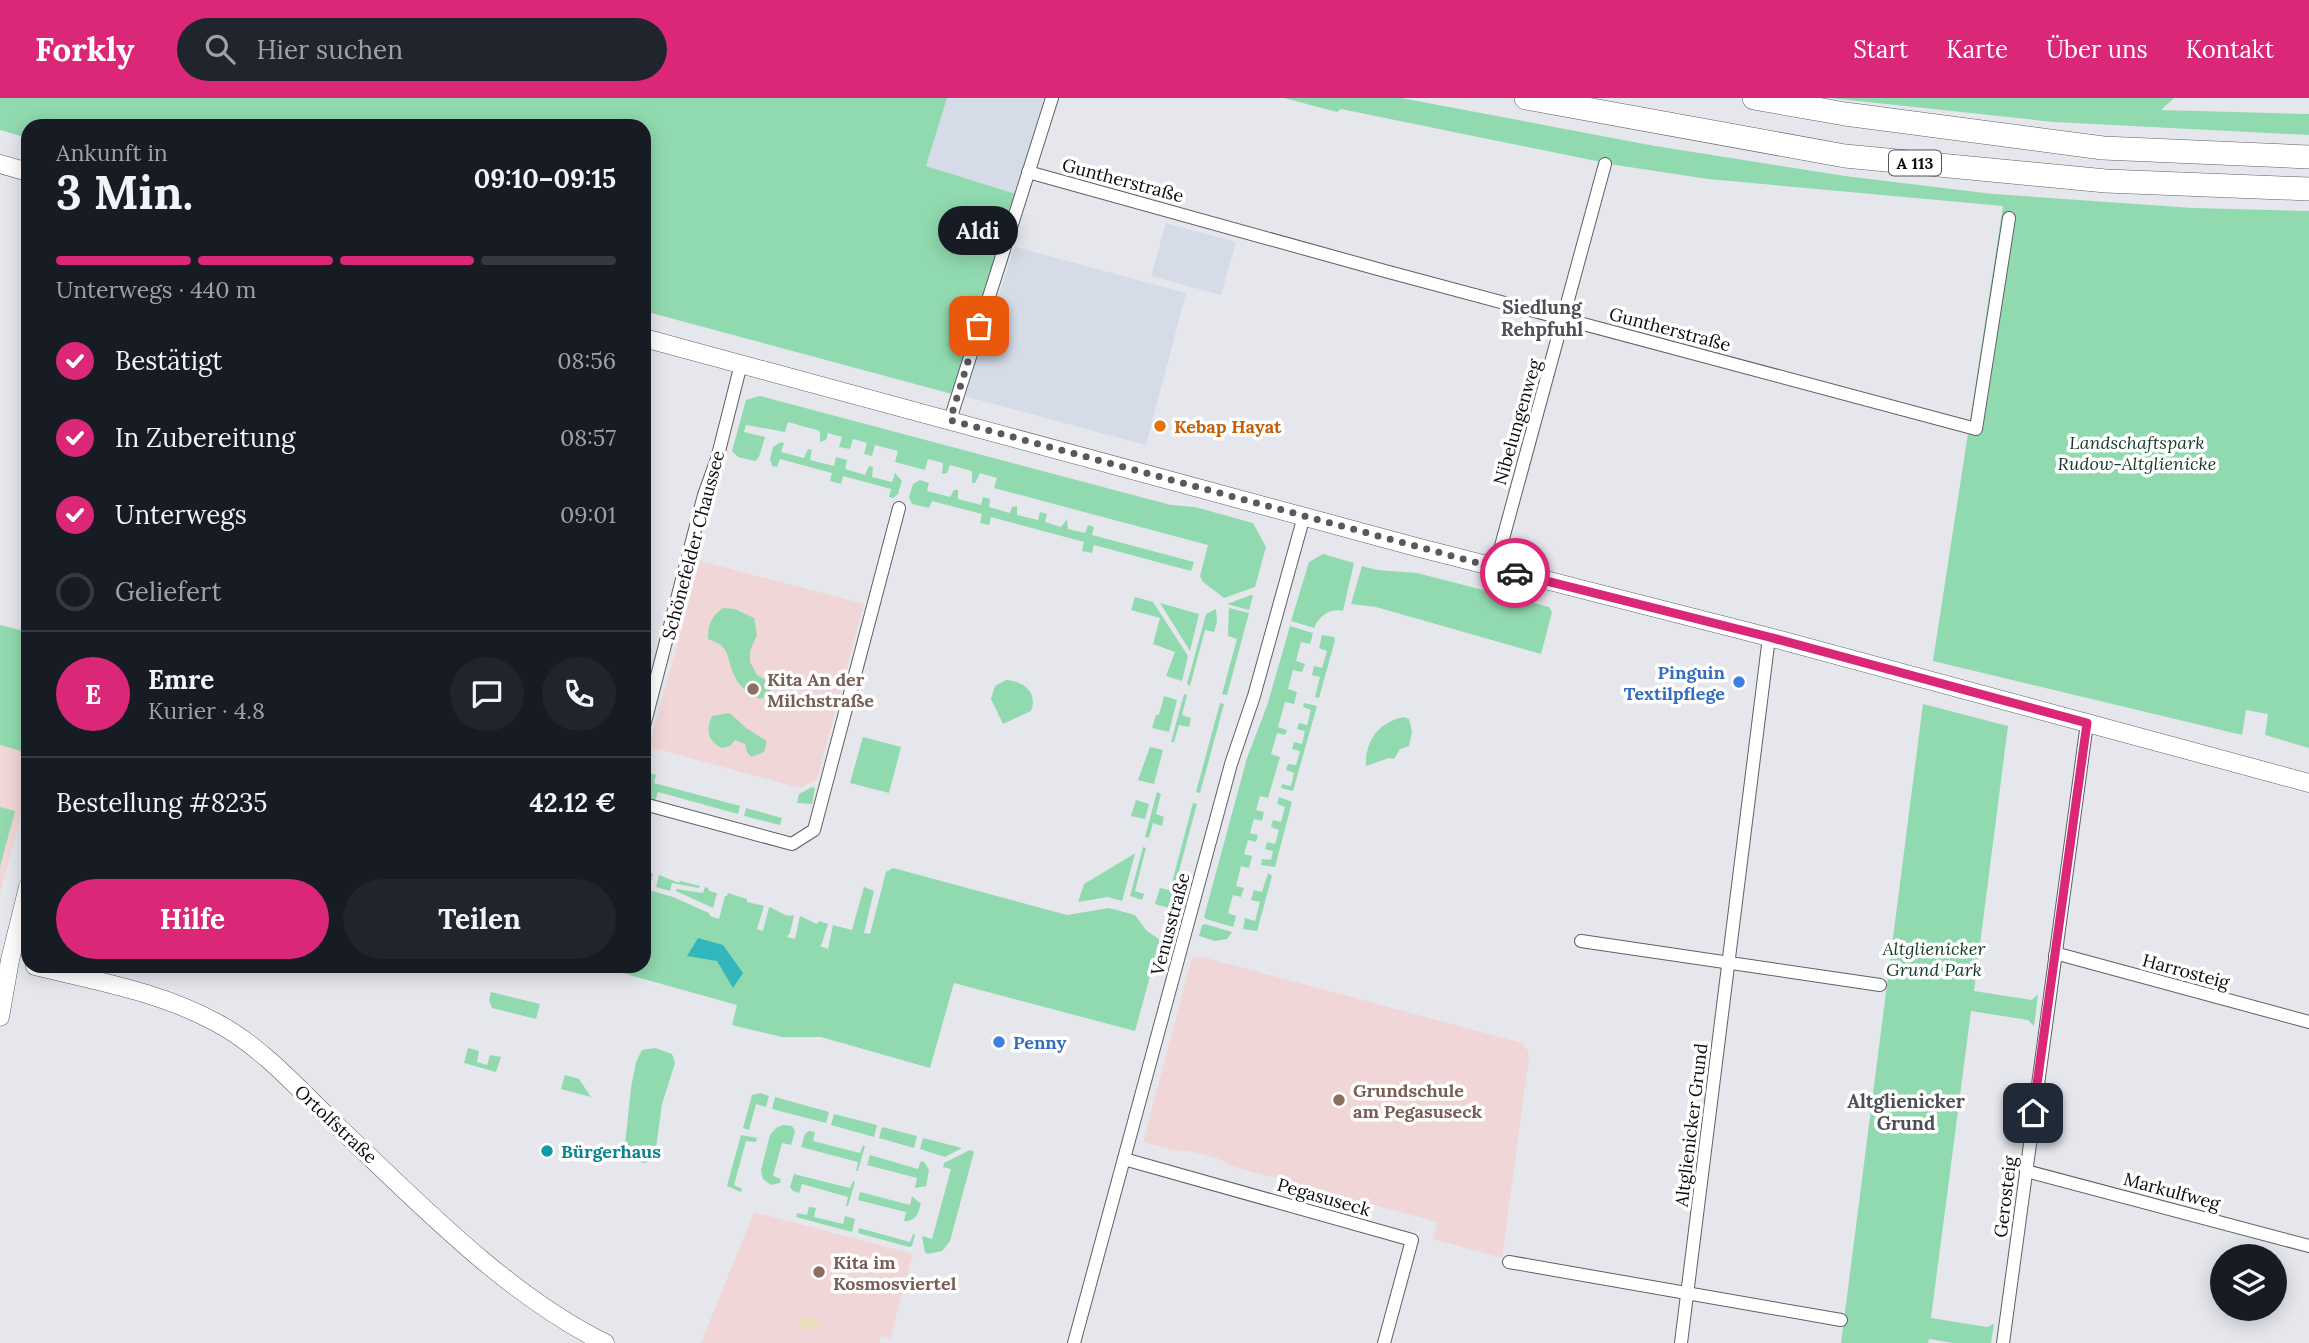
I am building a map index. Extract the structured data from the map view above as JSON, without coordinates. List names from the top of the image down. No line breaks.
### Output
{"streets":{"highway":["A 113"],"main road":["Ortolfstraße"],"street":["Guntherstraße","Nibelungenweg","Schönefelder Chaussee","Venusstraße","Harrosteig","Altglienicker Grund","Markulfweg","Pegasuseck","Gerosteig"]},"crossings":[["Guntherstraße","Nibelungenweg"],["Venusstraße","Pegasuseck"],["Harrosteig","Gerosteig"],["Markulfweg","Gerosteig"]],"districts":["Siedlung Rehpfuhl","Altglienicker Grund"],"parks":["Landschaftspark Rudow-Altglienicke","Altglienicker Grund Park"],"places":["Aldi","Kebap Hayat","Pinguin Textilpflege","Kita An der Milchstraße","Penny","Grundschule am Pegasuseck","Bürgerhaus","Kita im Kosmosviertel"],"page":{"header":"Forkly","search":"Hier suchen","nav":["Start","Karte","Über uns","Kontakt"],"heading":["3 Min.","Ankunft in","09:10–09:15"],"panel":["Emre","Kurier · 4.8","Bestellung #8235","42.12 €"],"bubble":"Aldi","bar":"Unterwegs · 440 m","list":[["Bestätigt","08:56"],["In Zubereitung","08:57"],["Unterwegs","09:01"],"Geliefert"],"round":"E","buttons":["Hilfe","Teilen"]}}
